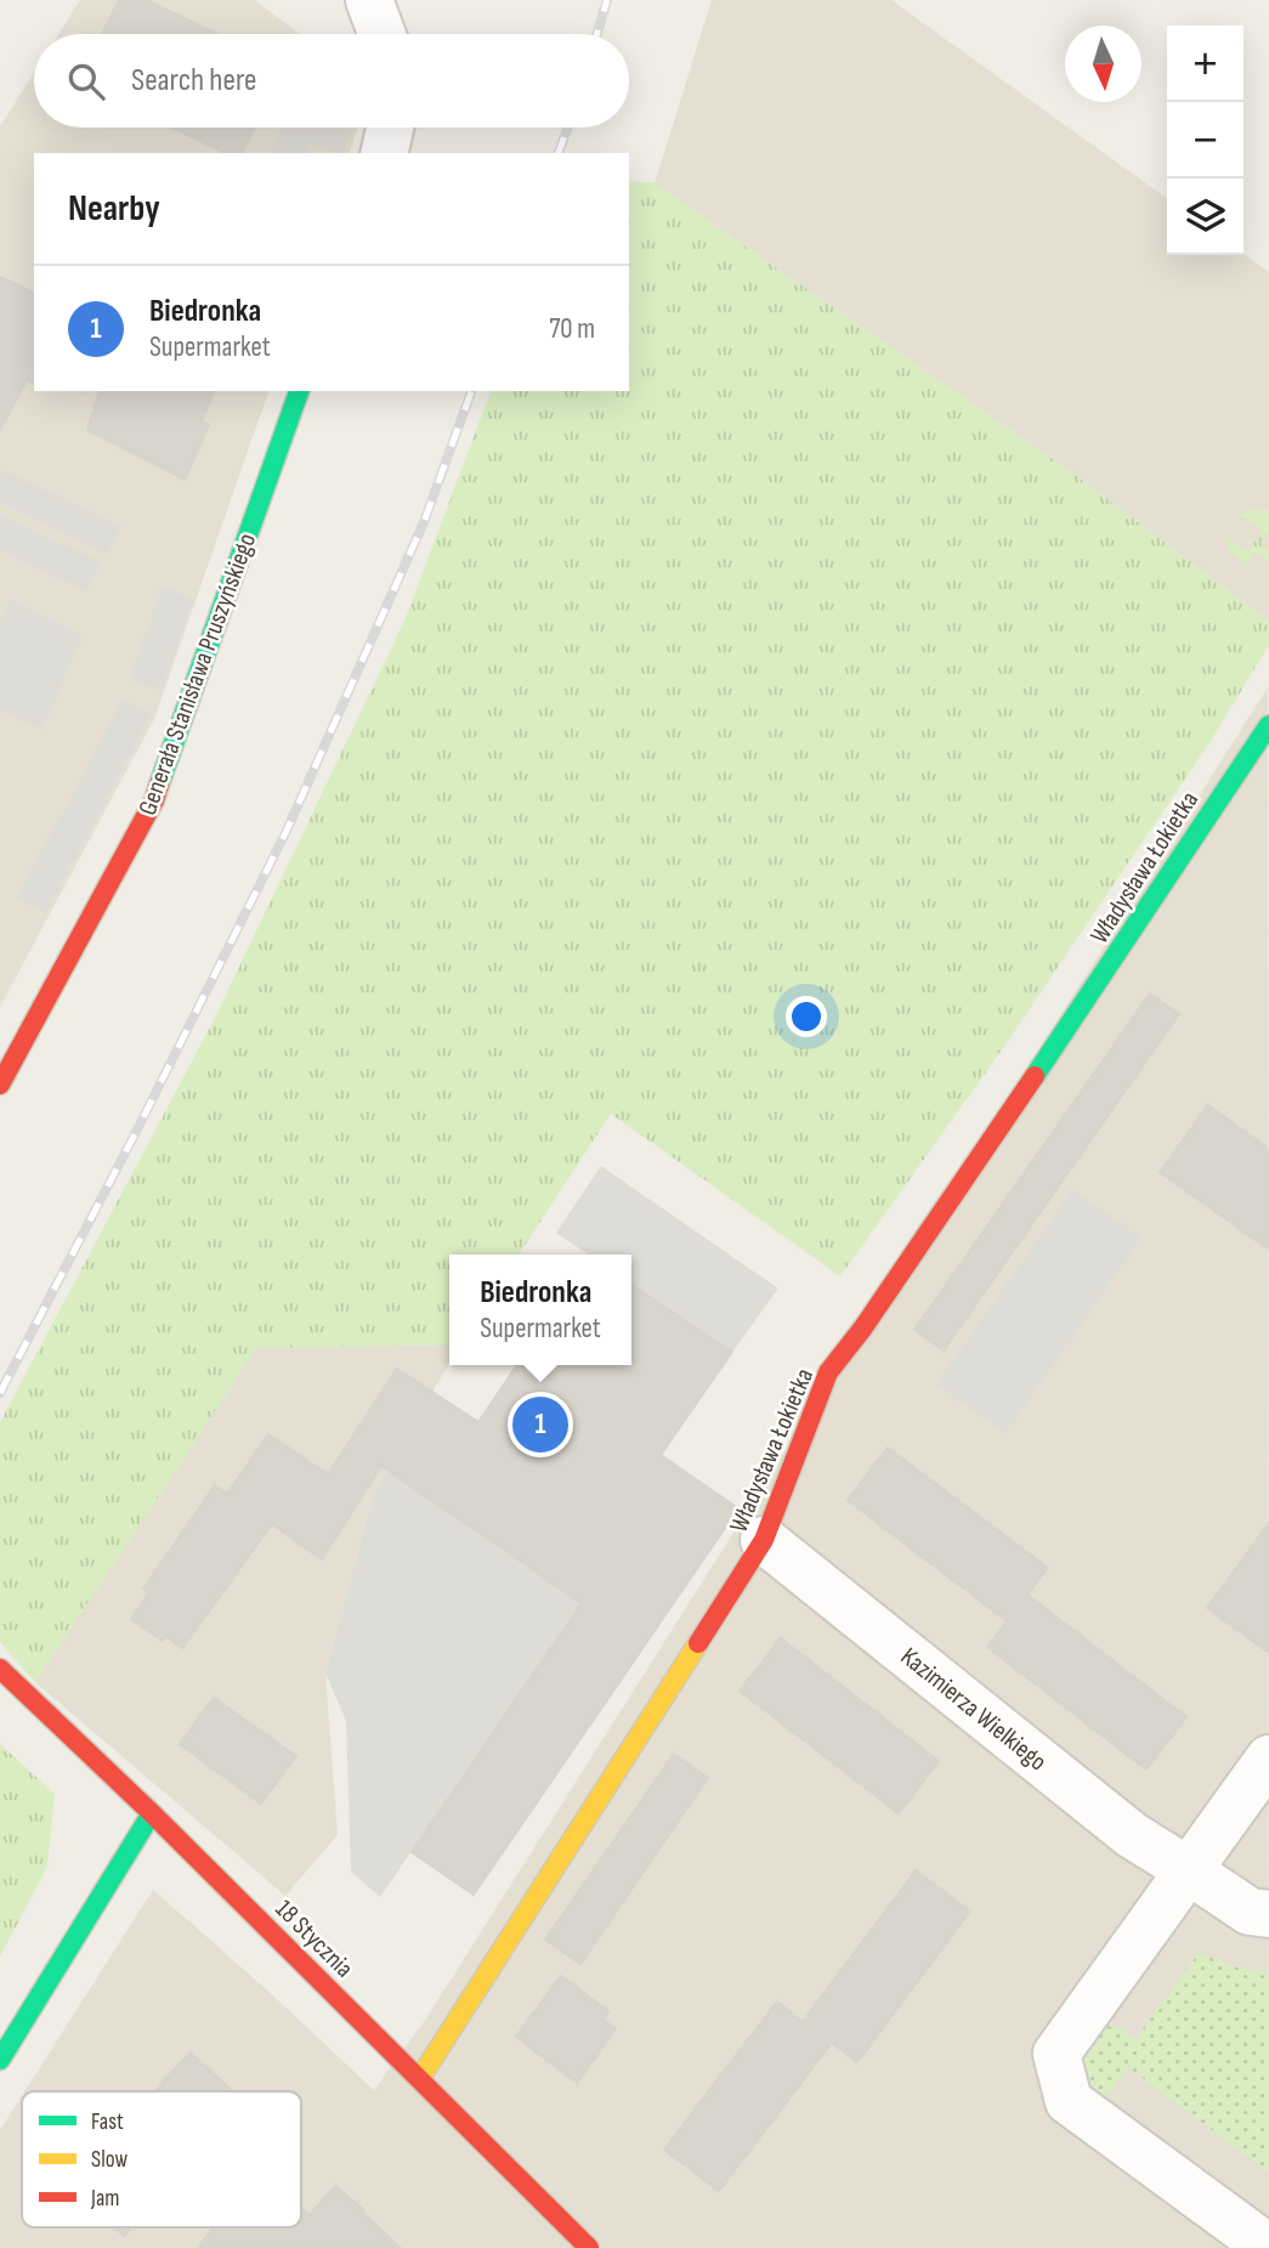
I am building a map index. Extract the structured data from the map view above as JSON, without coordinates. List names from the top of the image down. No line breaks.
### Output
{"streets":{"street":["Generała Stanisława Pruszyńskiego","Władysława Łokietka","Kazimierza Wielkiego","18 Stycznia"]},"crossings":[["Władysława Łokietka","Kazimierza Wielkiego"],["Władysława Łokietka","18 Stycznia"]],"legend":["Fast","Slow","Jam"],"north":"bottom","page":{"map_buttons":["+","−"],"search":"Search here","heading":"Nearby","list":[{"mark":"1","name":"Biedronka","note":"Supermarket","value":"70 m"}],"popup":["Biedronka","Supermarket"],"pins":"1"}}
